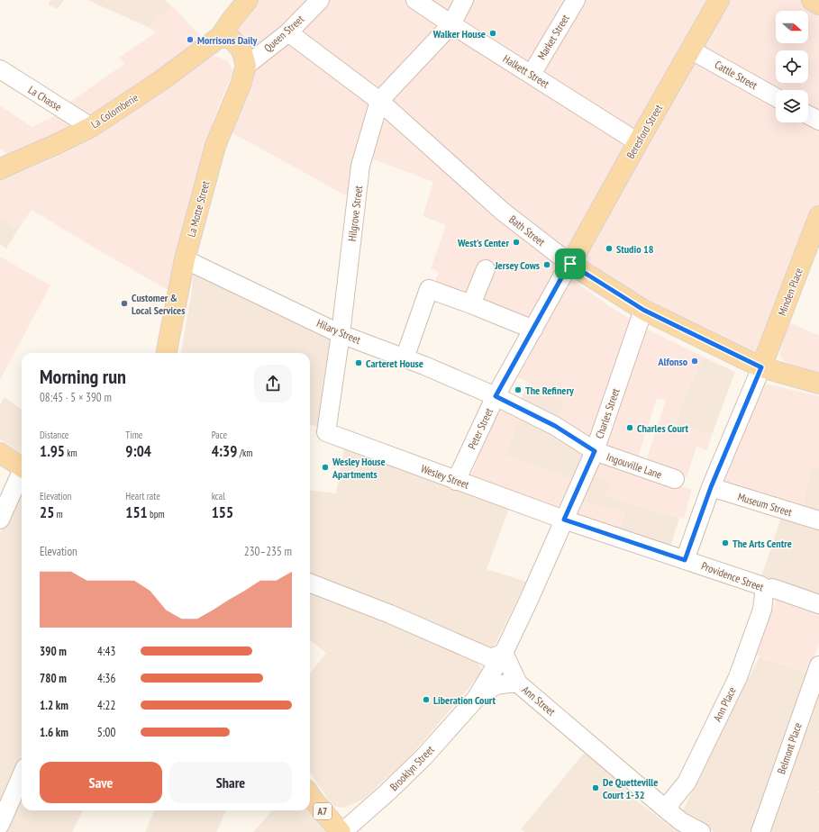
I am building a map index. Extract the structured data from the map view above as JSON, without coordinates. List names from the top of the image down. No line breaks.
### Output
{"streets":{"main road":["La Colomberie","Beresford Street","La Motte Street","Bath Street","Minden Place","A7"],"street":["Queen Street","Market Street","Halkett Street","Cattle Street","La Chasse","Hilgrove Street","Hilary Street","Charles Street","Peter Street","Ingouville Lane","Wesley Street","Museum Street","Providence Street","Ann Street","Ann Place","Belmont Place","Brooklyn Street"]},"crossings":[["Queen Street","La Motte Street"],["Queen Street","Bath Street"],["Market Street","Halkett Street"],["Halkett Street","Beresford Street"],["Halkett Street","Hilgrove Street"],["Cattle Street","Beresford Street"],["La Chasse","La Colomberie"],["Beresford Street","Bath Street"],["Beresford Street","Peter Street"],["La Motte Street","Hilary Street"],["Hilgrove Street","Bath Street"],["Hilgrove Street","Hilary Street"],["Hilgrove Street","Wesley Street"],["Bath Street","Minden Place"],["Bath Street","Charles Street"],["Bath Street","Peter Street"],["Hilary Street","Peter Street"],["Hilary Street","Ingouville Lane"],["Charles Street","Ingouville Lane"],["Charles Street","Wesley Street"],["Charles Street","Providence Street"],["Charles Street","Ann Street"],["Charles Street","Brooklyn Street"],["Peter Street","Ingouville Lane"],["Peter Street","Wesley Street"],["Wesley Street","Providence Street"],["Providence Street","Ann Place"],["Ann Street","Ann Place"],["Ann Street","Brooklyn Street"],["Brooklyn Street","A7"]],"places":["Walker House","Morrisons Daily","West's Center","Studio 18","Jersey Cows","Customer & Local Services","Alfonso","Carteret House","The Refinery","Charles Court","Wesley House Apartments","The Arts Centre","Liberation Court","De Quetteville Court 1-32"],"north":"right","page":{"heading":["Morning run","08:45 · 5 × 390 m"],"stats":[["Distance","1.95 km"],["Time","9:04"],["Pace","4:39 /km"],["Elevation","25 m"],["Heart rate","151 bpm"],["kcal","155"]],"chart":["Elevation","230–235 m"],"list":[{"name":"390 m","note":"4:43"},{"name":"780 m","note":"4:36"},{"name":"1.2 km","note":"4:22"},{"name":"1.6 km","note":"5:00"}],"buttons":["Save","Share"]}}
